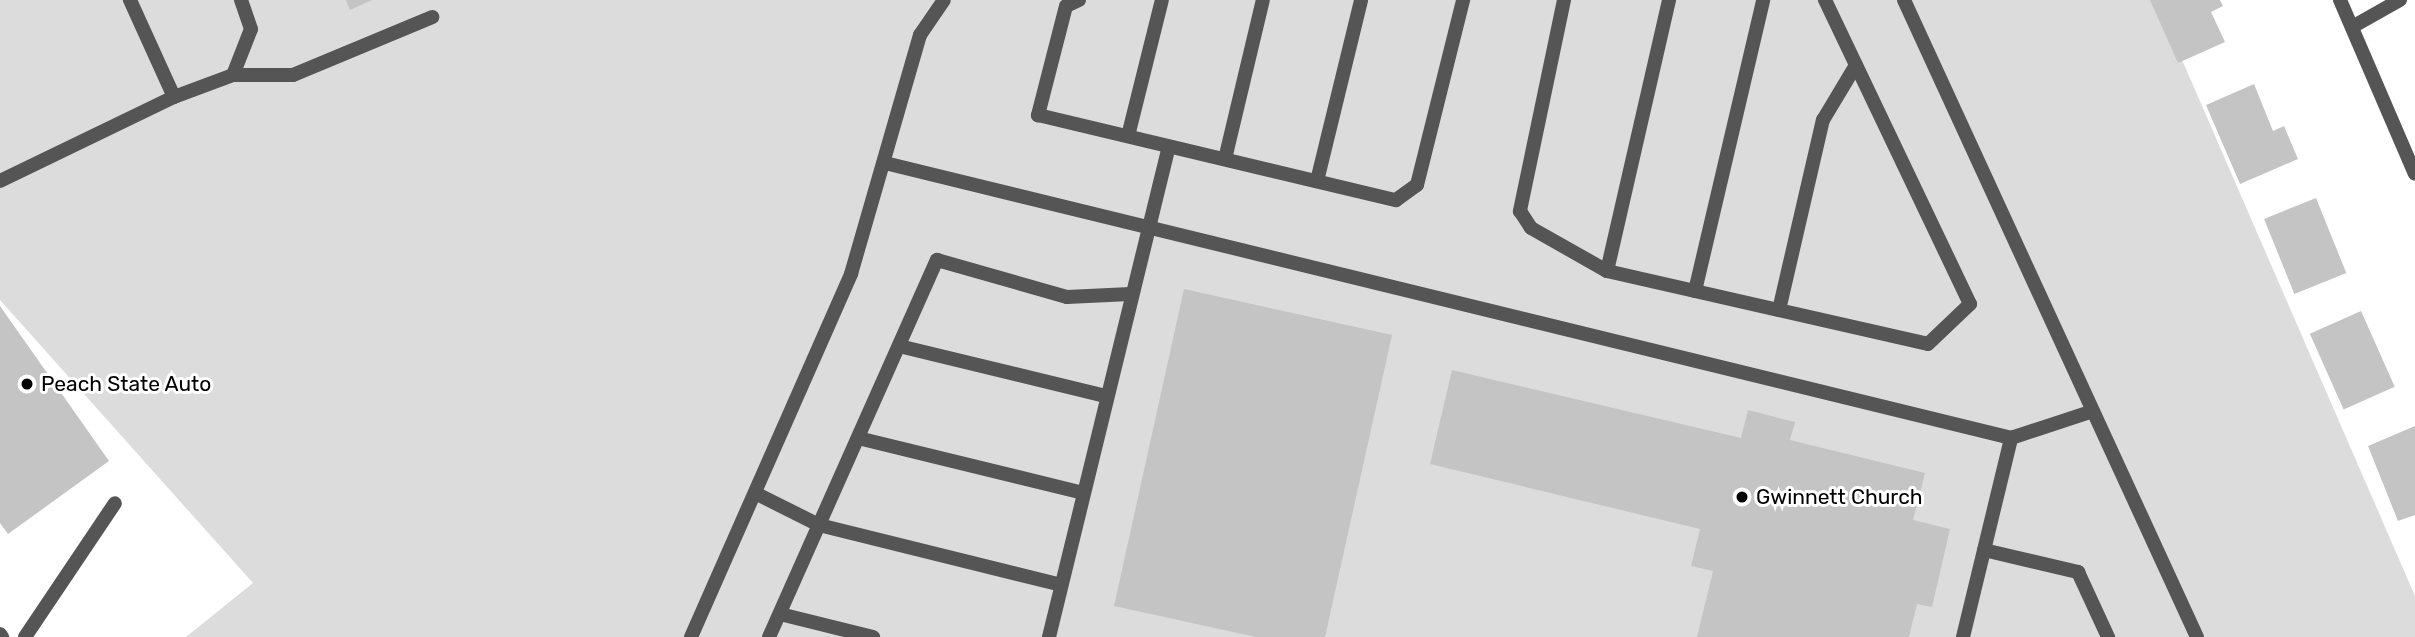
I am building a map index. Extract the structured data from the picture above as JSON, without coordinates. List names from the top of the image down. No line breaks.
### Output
{"places":["Peach State Auto","Gwinnett Church"]}
